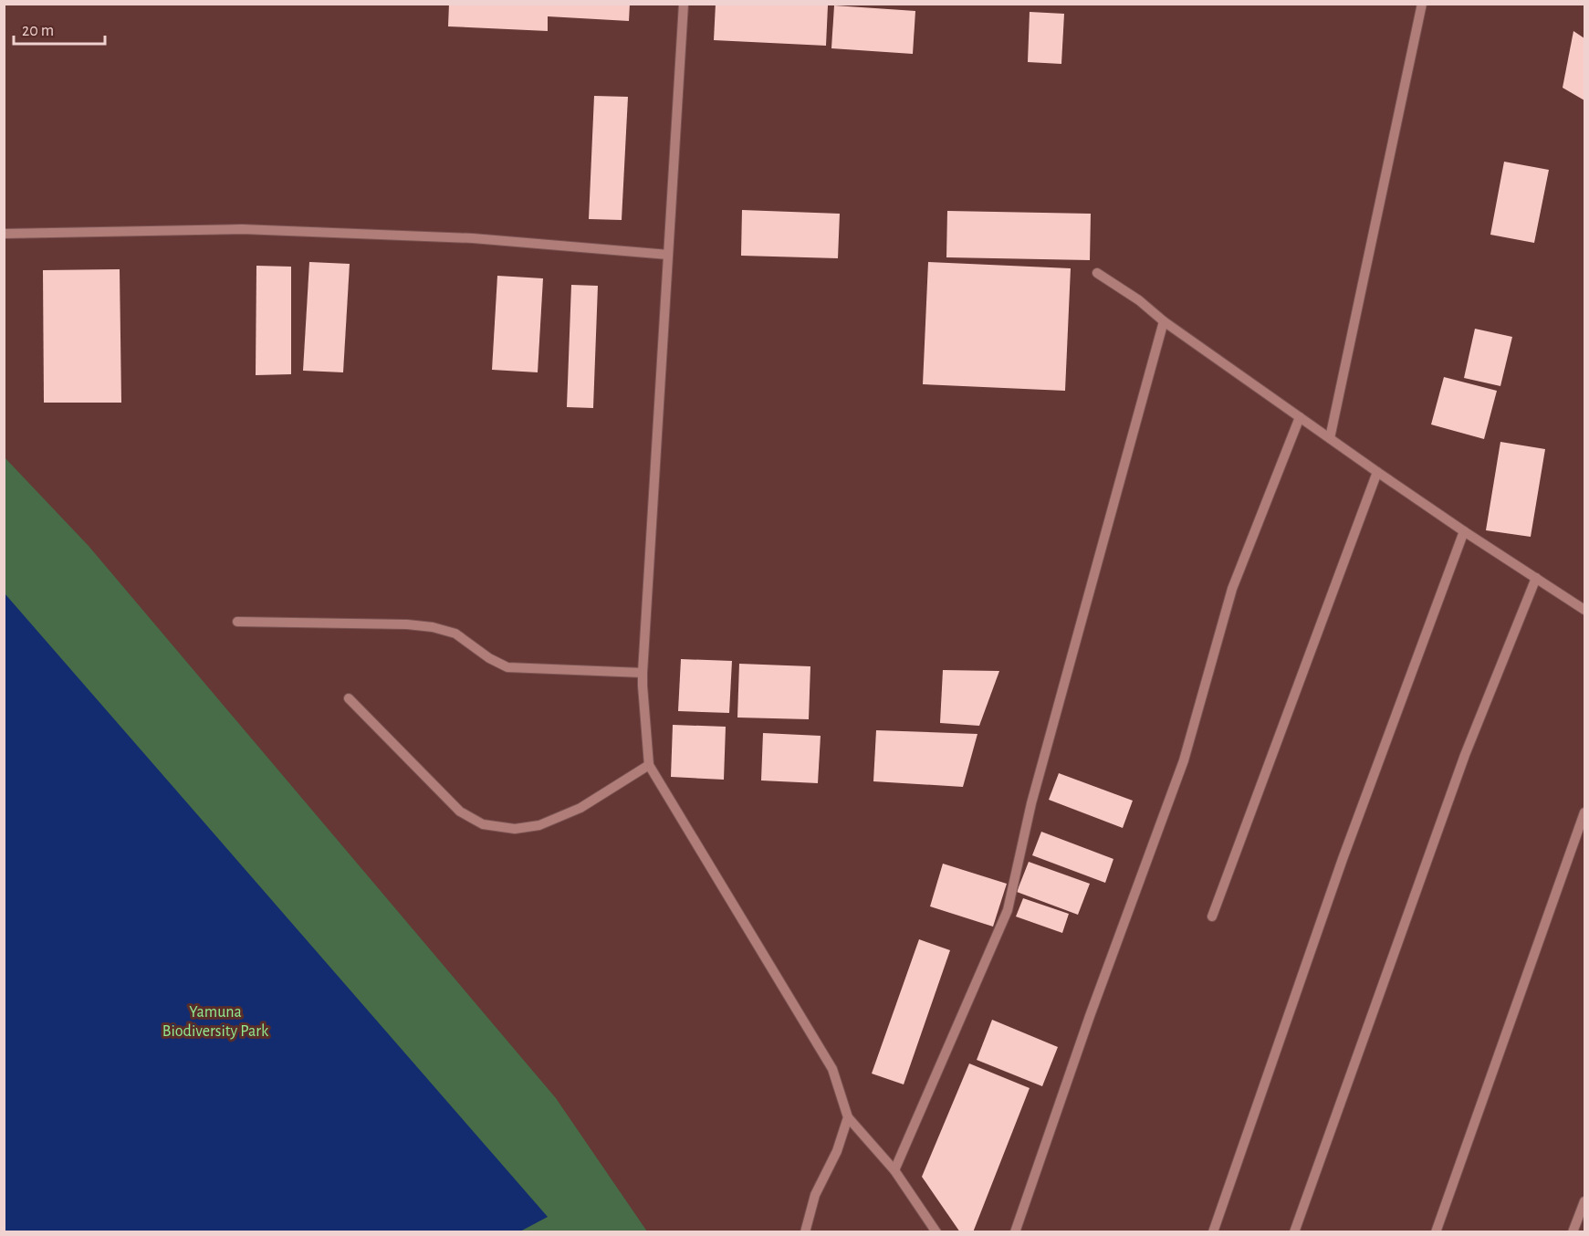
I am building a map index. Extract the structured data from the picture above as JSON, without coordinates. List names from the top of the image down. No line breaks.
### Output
{"parks":["Yamuna Biodiversity Park"],"scale_bar":"20 m"}
